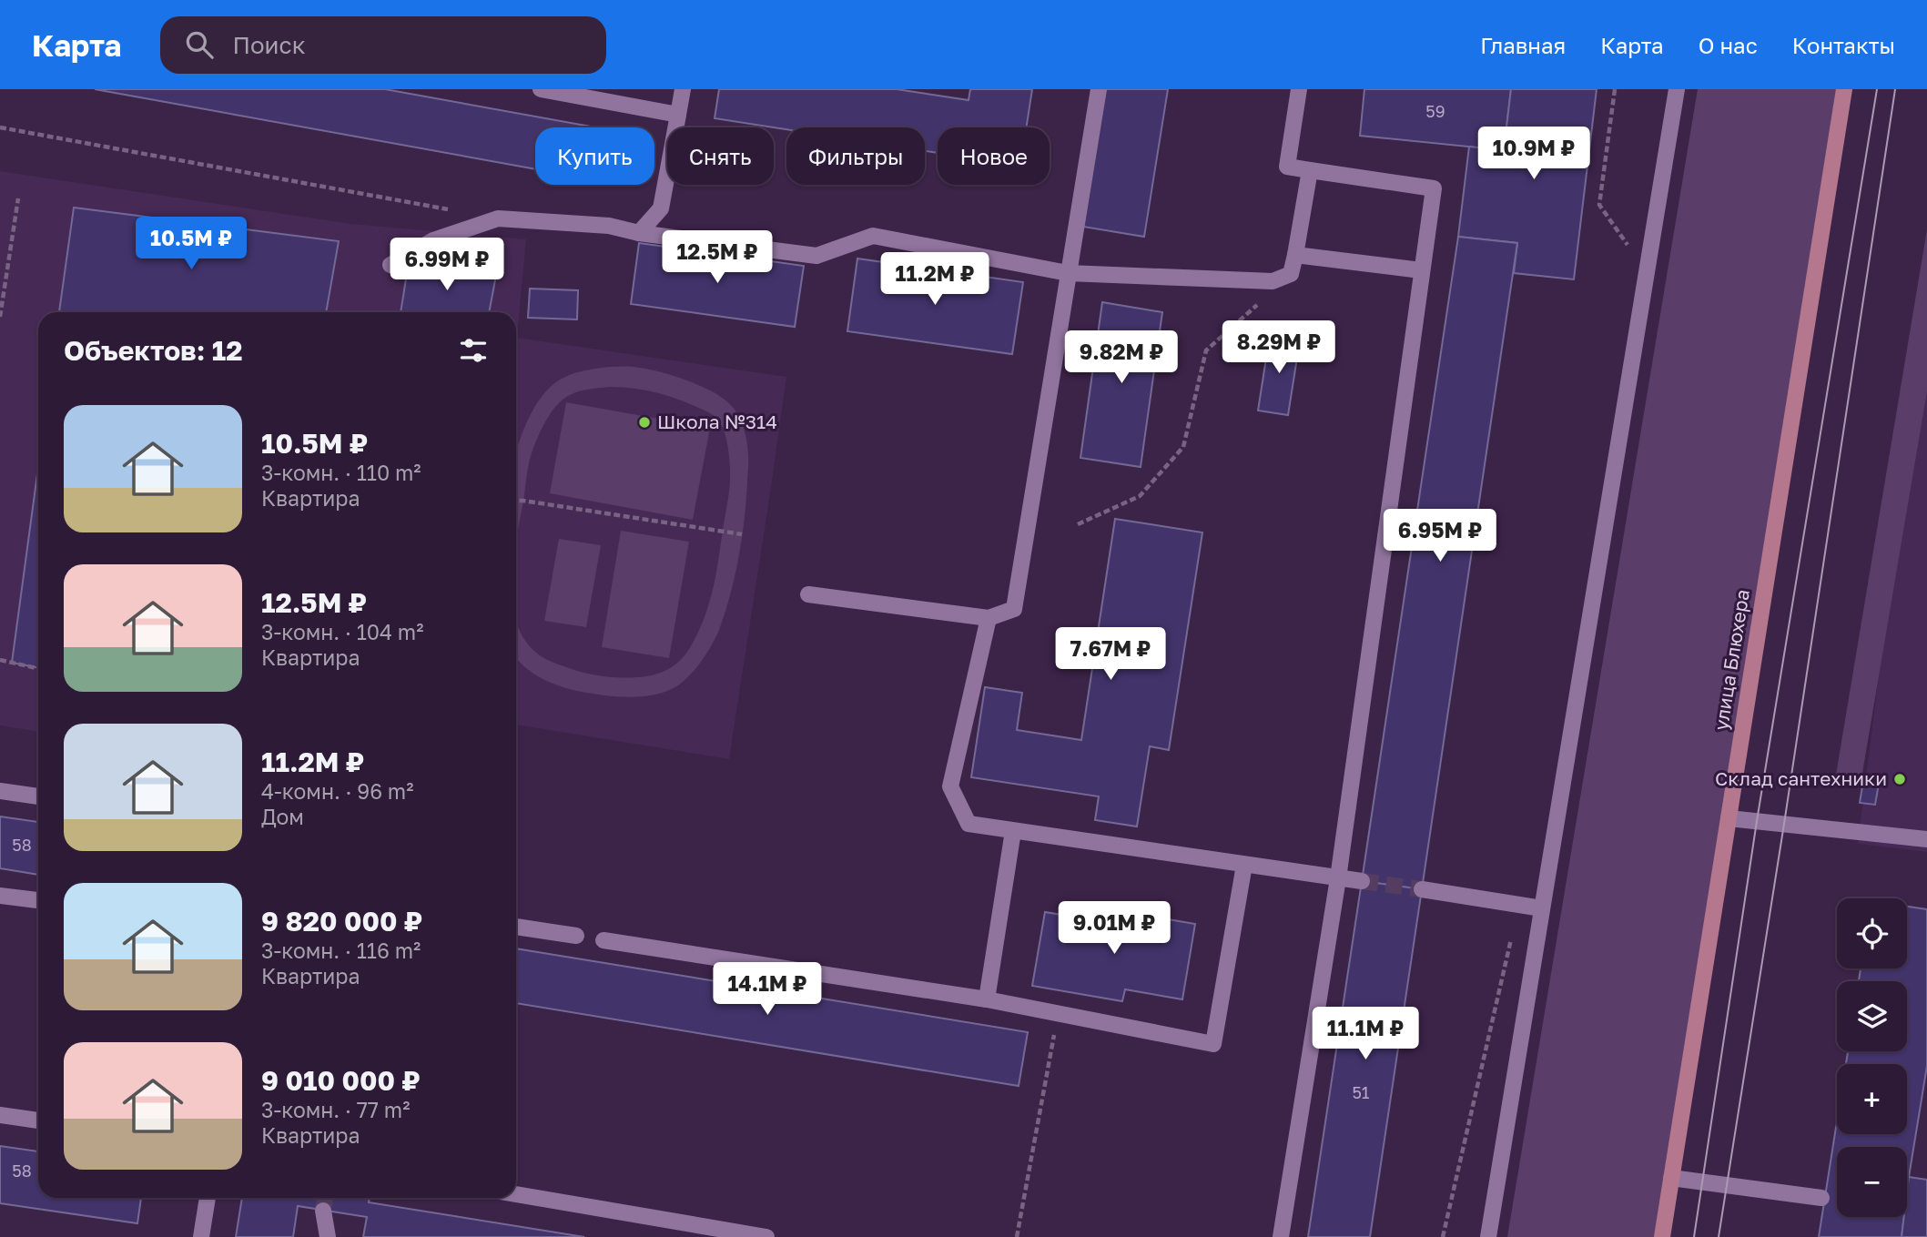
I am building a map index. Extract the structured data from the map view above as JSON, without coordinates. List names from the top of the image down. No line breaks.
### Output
{"streets":{"main road":["улица Блюхера"]},"places":["Школа №314","Склад сантехники"],"house_numbers":["59","58","51","58"],"page":{"header":"Карта","search":"Поиск","nav":["Главная","Карта","О нас","Контакты"],"price":["10.9M ₽","10.5M ₽","12.5M ₽","6.99M ₽","11.2M ₽","8.29M ₽","9.82M ₽","6.95M ₽","7.67M ₽","9.01M ₽","14.1M ₽","11.1M ₽"],"chip":["Купить","Снять","Фильтры","Новое"],"heading":"Объектов: 12","list":[{"name":"10.5M ₽","note":"3-комн. · 110 m² · Квартира"},{"name":"12.5M ₽","note":"3-комн. · 104 m² · Квартира"},{"name":"11.2M ₽","note":"4-комн. · 96 m² · Дом"},{"name":"9 820 000 ₽","note":"3-комн. · 116 m² · Квартира"},{"name":"9 010 000 ₽","note":"3-комн. · 77 m² · Квартира"}],"map_buttons":["+","−"]}}
